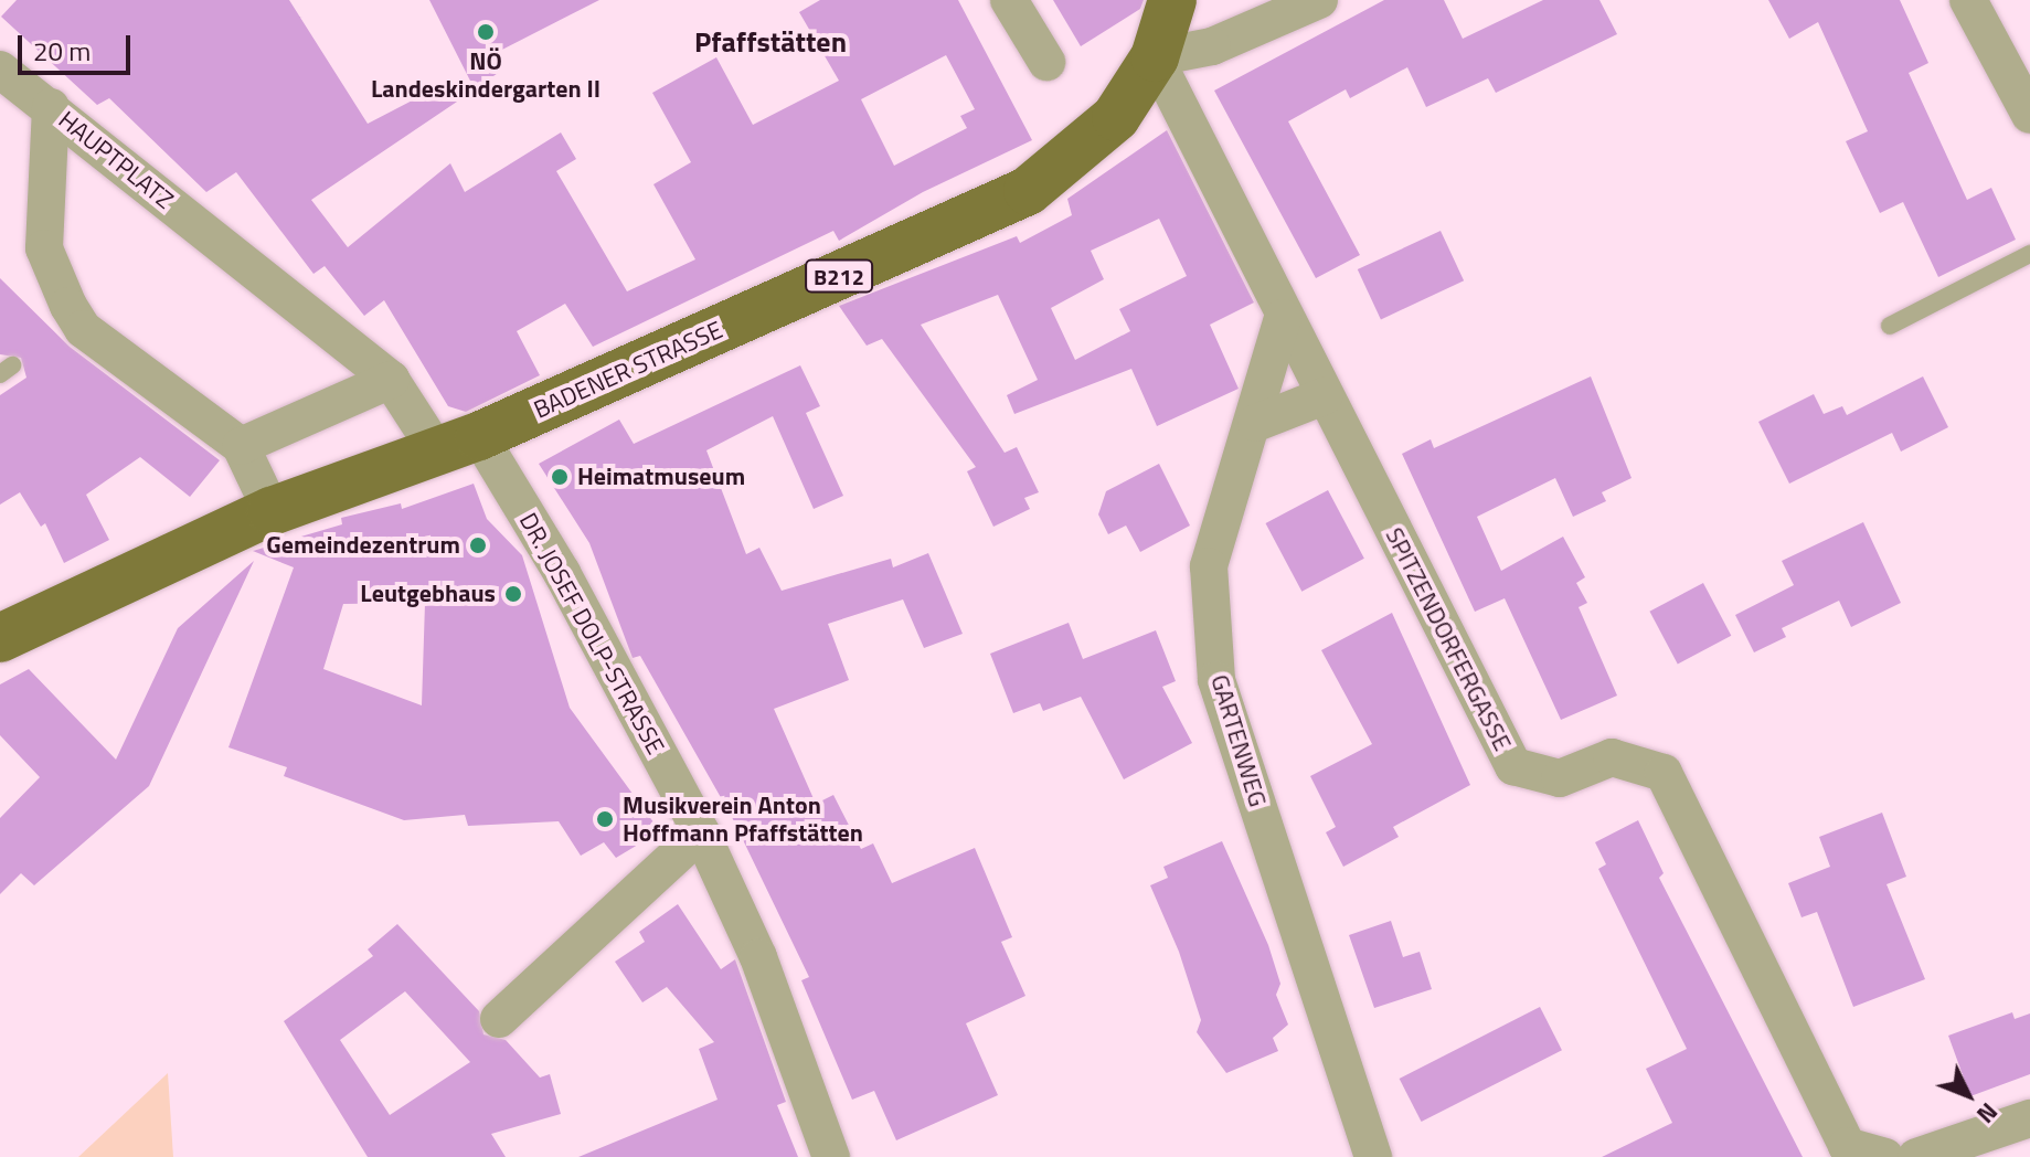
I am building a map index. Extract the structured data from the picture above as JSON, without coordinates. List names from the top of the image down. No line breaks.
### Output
{"streets":{"main road":["B212","BADENER STRASSE"],"street":["HAUPTPLATZ","DR. JOSEF DOLP-STRASSE","SPITZENDORFERGASSE","GARTENWEG"]},"crossings":[["HAUPTPLATZ","BADENER STRASSE"],["HAUPTPLATZ","DR. JOSEF DOLP-STRASSE"],["BADENER STRASSE","DR. JOSEF DOLP-STRASSE"],["BADENER STRASSE","SPITZENDORFERGASSE"],["SPITZENDORFERGASSE","GARTENWEG"]],"districts":["Pfaffstätten"],"places":["NÖ Landeskindergarten II","Heimatmuseum","Gemeindezentrum","Leutgebhaus","Musikverein Anton Hoffmann Pfaffstätten"],"scale_bar":"20 m","north":"bottom right"}
